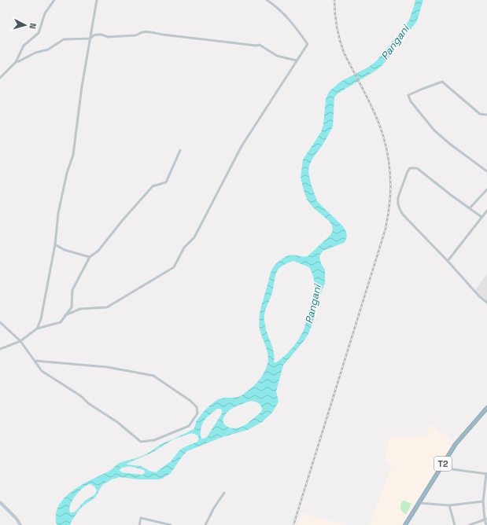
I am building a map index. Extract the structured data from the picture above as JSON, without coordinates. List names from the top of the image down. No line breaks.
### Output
{"streets":{"highway":["T2"]},"water":["Pangani"],"north":"right"}
